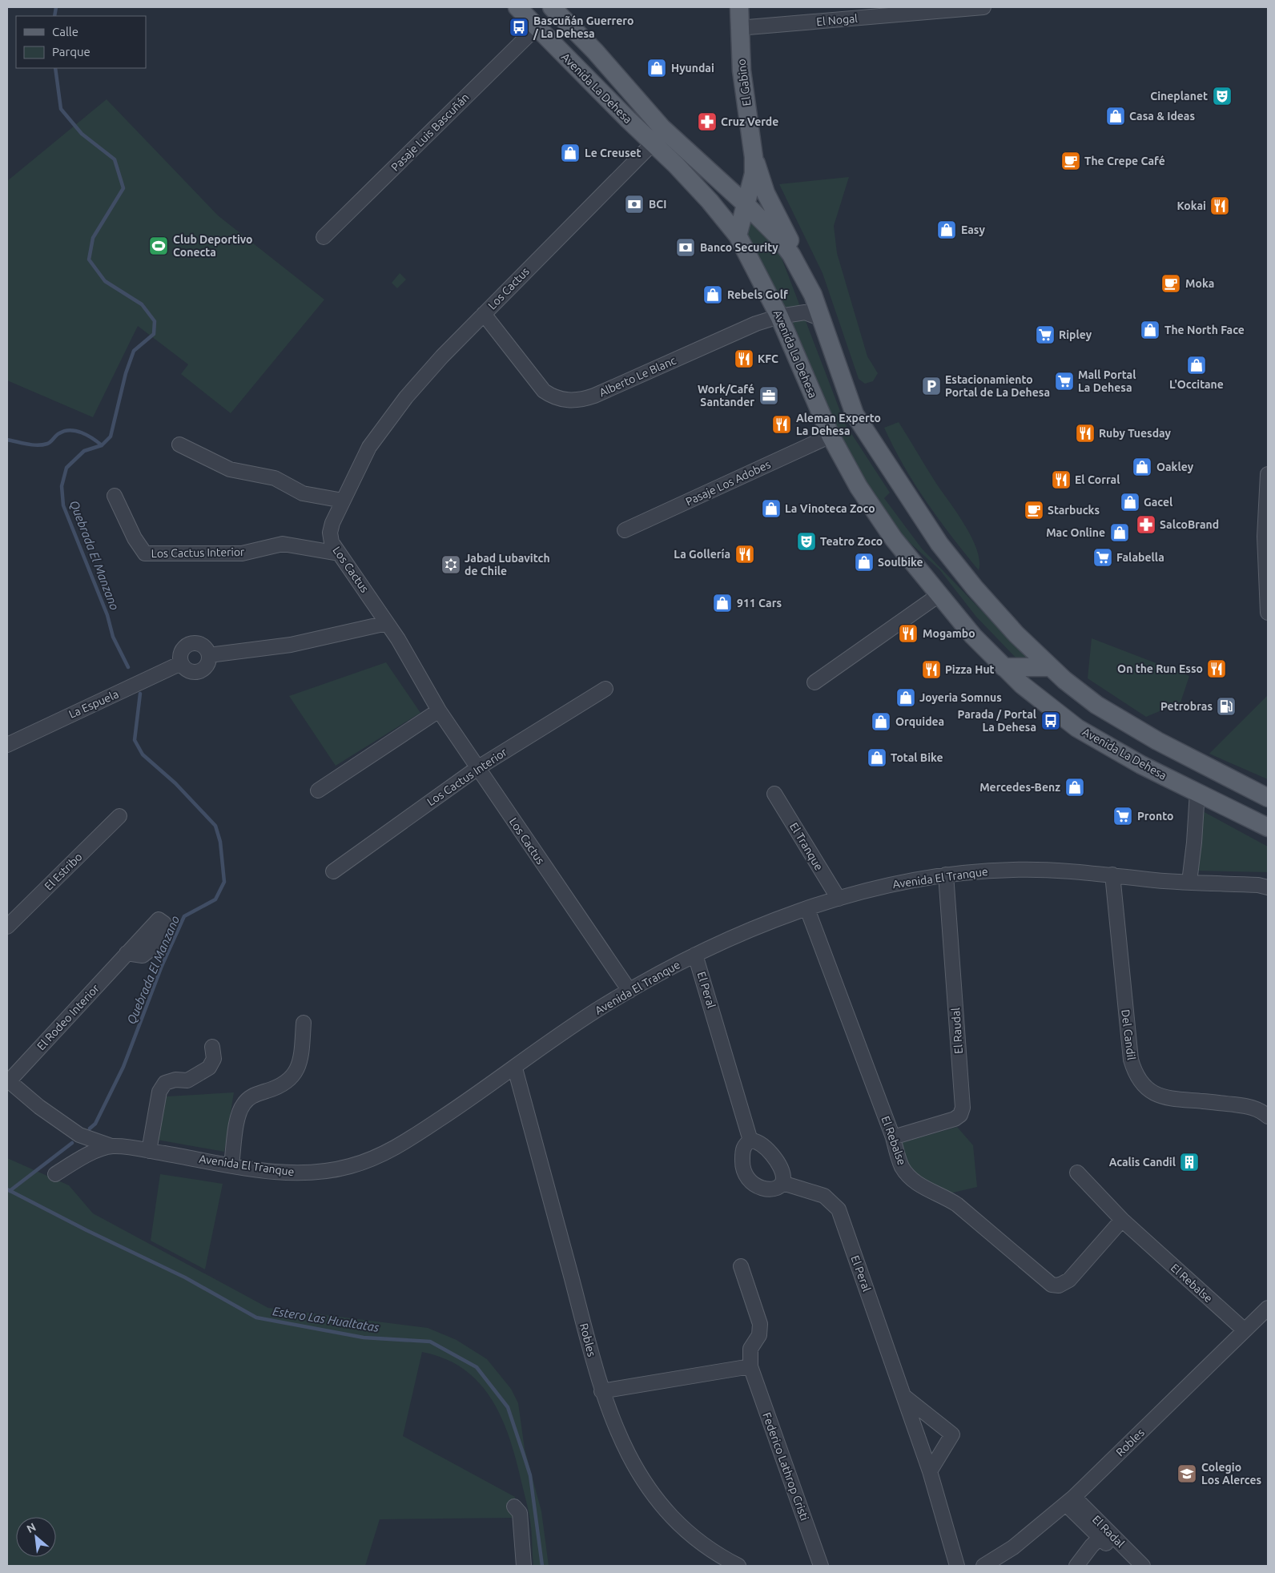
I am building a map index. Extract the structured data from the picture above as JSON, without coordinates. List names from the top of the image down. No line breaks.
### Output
{"streets":{"main road":["El Gabino","Avenida La Dehesa"],"street":["El Nogal","Pasaje Luis Bascuñán","Los Cactus","Alberto Le Blanc","Pasaje Los Adobes","Los Cactus Interior","La Espuela","El Tranque","El Estribo","Avenida El Tranque","El Peral","El Rodeo Interior","El Raudal","Del Candil","El Rebalse","Robles","Federico Lathrop Cristi","El Radal"]},"crossings":[["El Nogal","El Gabino"],["El Gabino","Avenida La Dehesa"],["Avenida La Dehesa","Pasaje Luis Bascuñán"],["Avenida La Dehesa","Los Cactus"],["Avenida La Dehesa","Alberto Le Blanc"],["Avenida La Dehesa","Pasaje Los Adobes"],["Los Cactus","Alberto Le Blanc"],["Los Cactus","Los Cactus Interior"],["Los Cactus","Avenida El Tranque"],["El Tranque","Avenida El Tranque"],["Avenida El Tranque","El Peral"],["Avenida El Tranque","El Rodeo Interior"],["Avenida El Tranque","El Raudal"],["Avenida El Tranque","Del Candil"],["Avenida El Tranque","El Rebalse"],["Avenida El Tranque","Robles"],["El Raudal","El Rebalse"],["El Rebalse","Robles"],["Robles","El Radal"]],"water":["Quebrada El Manzano","Estero Las Hualtatas"],"places":{"bus stop":["Bascuñán Guerrero / La Dehesa","Parada / Portal La Dehesa"],"shop":["Hyundai","Casa & Ideas","Le Creuset","Easy","Rebels Golf","The North Face","L'Occitane","Oakley","Gacel","La Vinoteca Zoco","Mac Online","Soulbike","911 Cars","Joyeria Somnus","Orquidea","Total Bike","Mercedes-Benz"],"theatre":["Cineplanet","Teatro Zoco"],"pharmacy":["Cruz Verde","SalcoBrand"],"cafe":["The Crepe Café","Moka","Starbucks"],"bank":["BCI","Banco Security"],"restaurant":["Kokai","KFC","Aleman Experto La Dehesa","Ruby Tuesday","El Corral","La Gollería","Mogambo","On the Run Esso","Pizza Hut"],"sports":["Club Deportivo Conecta"],"supermarket":["Ripley","Mall Portal La Dehesa","Falabella","Pronto"],"parking":["Estacionamiento Portal de La Dehesa"],"office":["Work/Café Santander"],"synagogue":["Jabad Lubavitch de Chile"],"fuel station":["Petrobras"],"building":["Acalis Candil"],"school or university":["Colegio Los Alerces"]},"legend":["Calle","Parque"],"north":"top left"}
